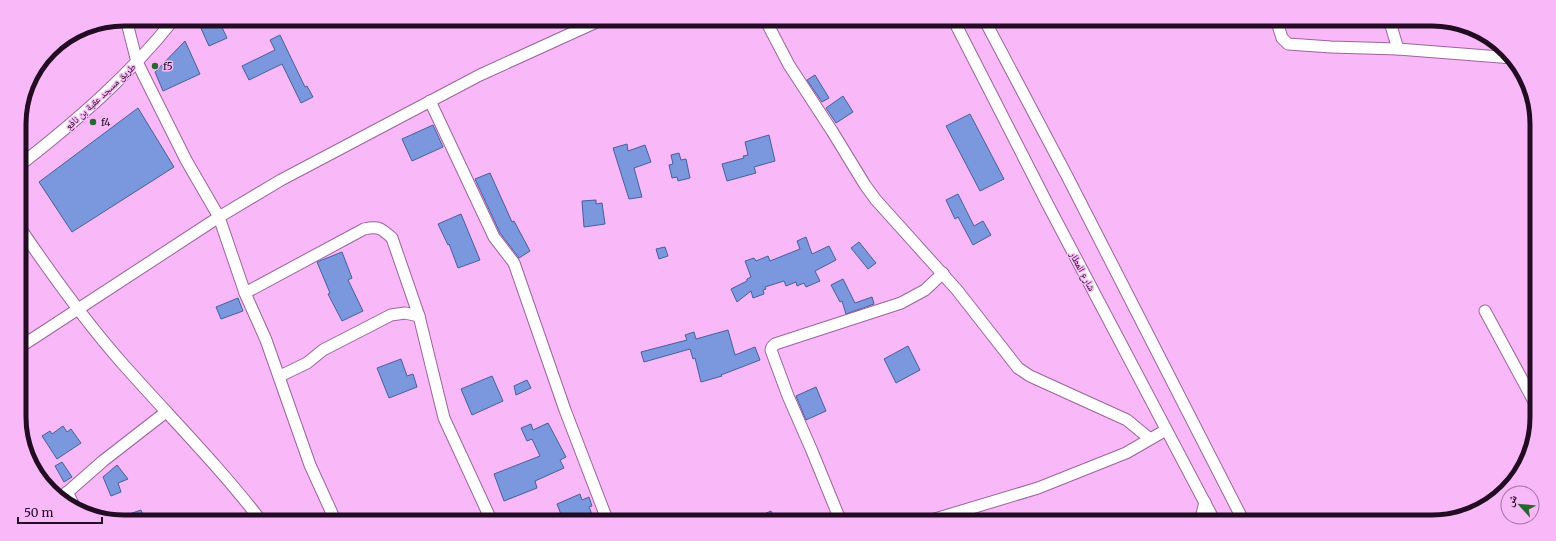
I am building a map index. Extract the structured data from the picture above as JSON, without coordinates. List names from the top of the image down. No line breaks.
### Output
{"streets":{"street":["طريق مسجد عقبة بن نافع","شارع المطار"]},"places":["f5","f4"],"scale_bar":"50 m","north":"top left"}
